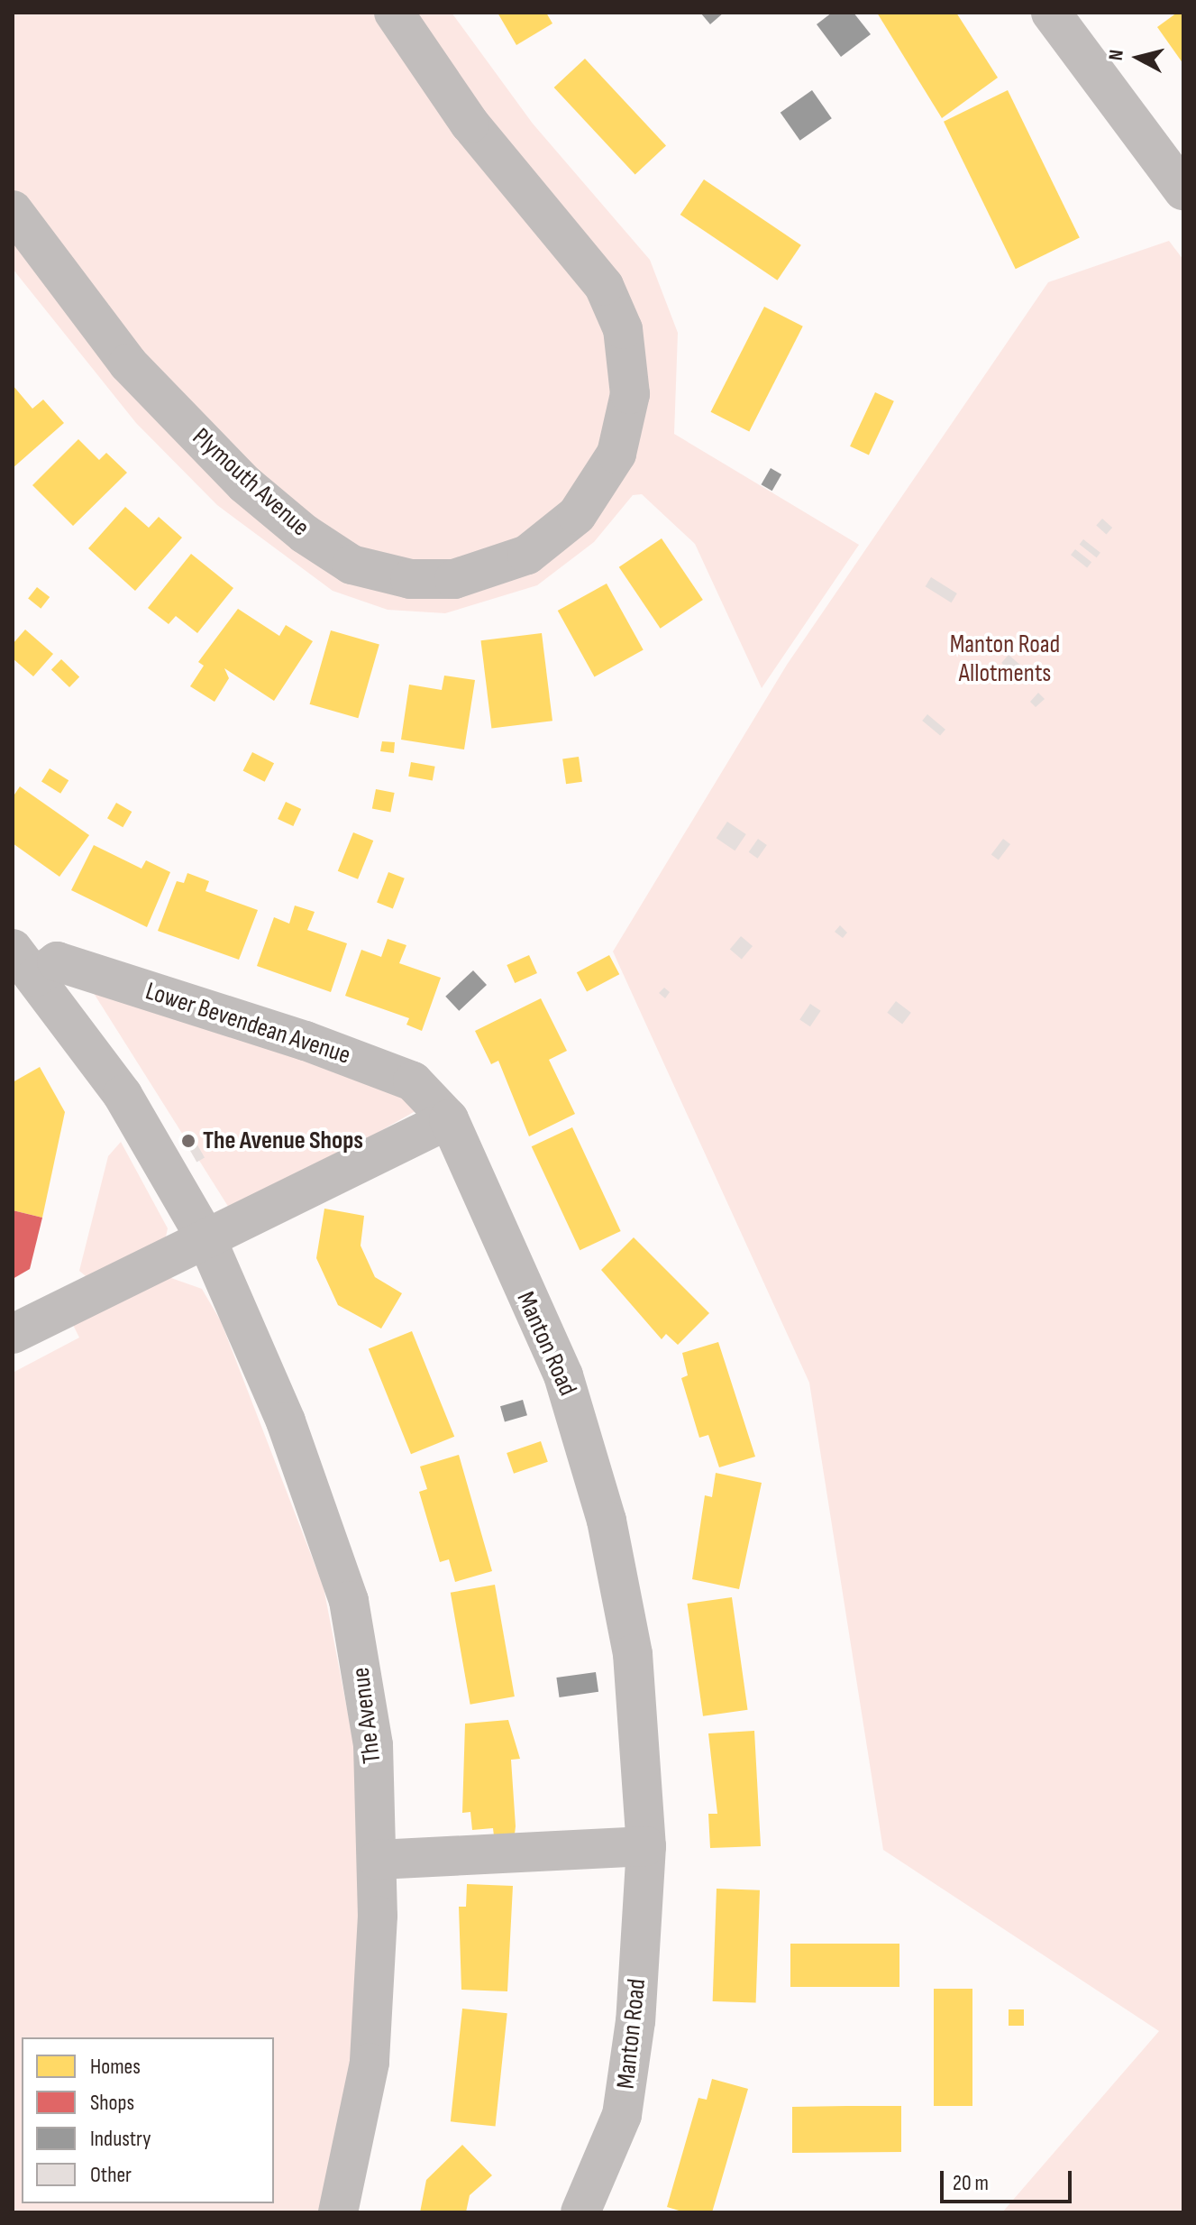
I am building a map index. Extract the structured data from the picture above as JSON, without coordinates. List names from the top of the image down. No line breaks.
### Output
{"streets":{"street":["Plymouth Avenue","Lower Bevendean Avenue","Manton Road","The Avenue"]},"crossings":[["Lower Bevendean Avenue","Manton Road"],["Lower Bevendean Avenue","The Avenue"]],"parks":["Manton Road Allotments"],"places":["The Avenue Shops"],"legend":["Homes","Shops","Industry","Other"],"scale_bar":"20 m","north":"left"}
